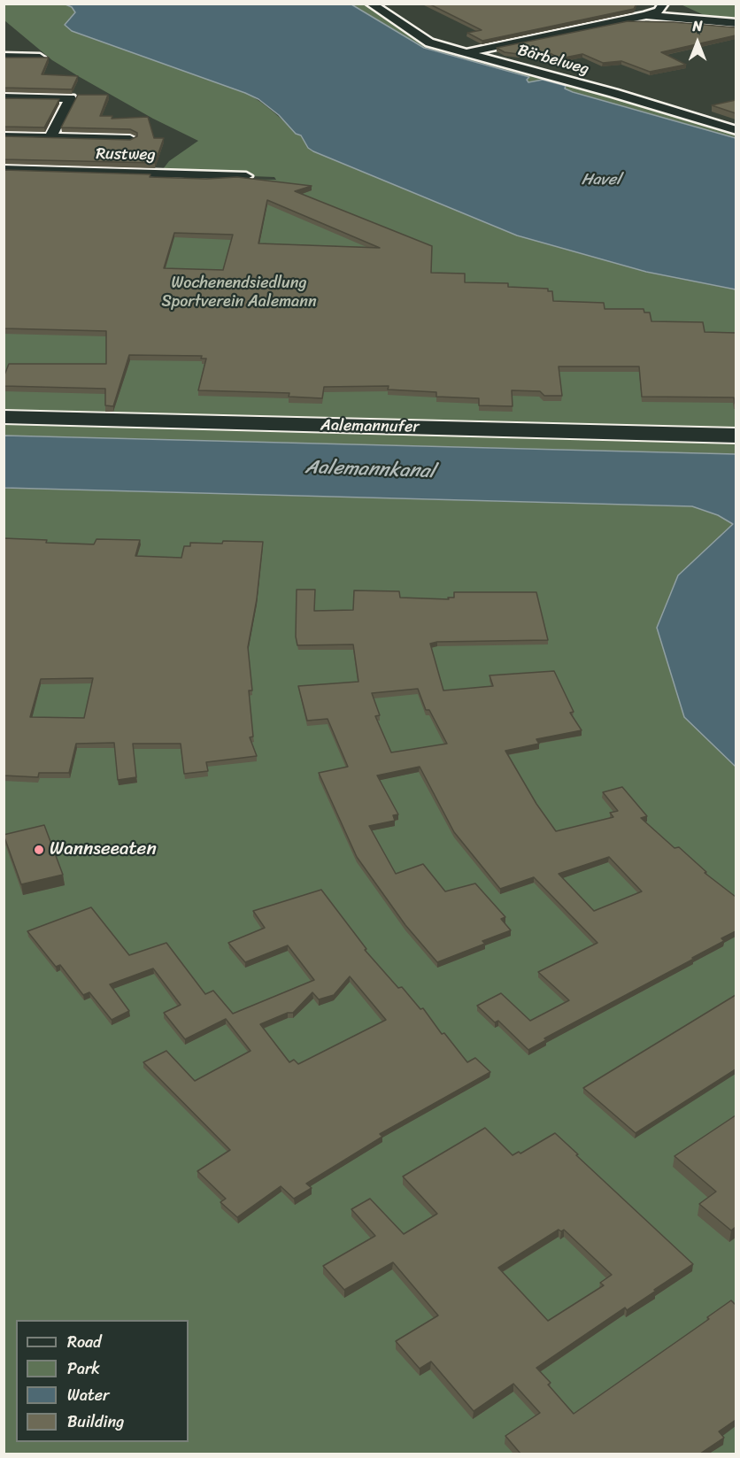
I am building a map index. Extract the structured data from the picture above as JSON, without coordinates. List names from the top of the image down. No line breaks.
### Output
{"streets":{"street":["Bärbelweg","Rustweg","Aalemannufer"]},"water":["Havel","Aalemannkanal"],"parks":["Wochenendsiedlung Sportverein Aalemann"],"places":["Wannseeaten"],"legend":["Road","Park","Water","Building"],"north":"top"}
